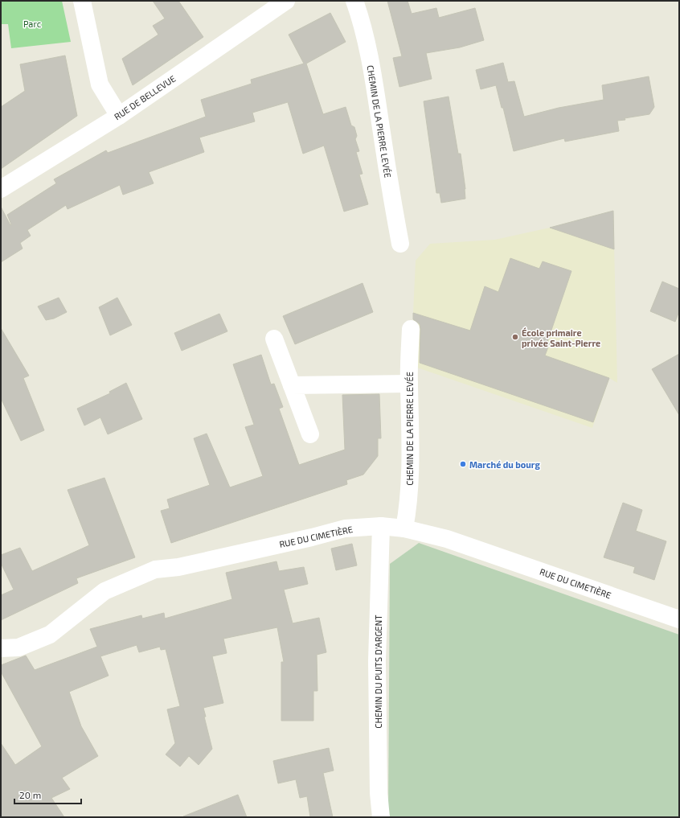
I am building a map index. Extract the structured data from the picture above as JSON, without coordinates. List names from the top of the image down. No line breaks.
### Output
{"streets":{"street":["RUE DE BELLEVUE","CHEMIN DE LA PIERRE LEVÉE","RUE DU CIMETIÈRE","CHEMIN DU PUITS D'ARGENT"]},"crossings":[["CHEMIN DE LA PIERRE LEVÉE","RUE DU CIMETIÈRE"],["RUE DU CIMETIÈRE","CHEMIN DU PUITS D'ARGENT"]],"parks":["Parc"],"places":["École primaire privée Saint-Pierre","Marché du bourg"],"scale_bar":"20 m"}
